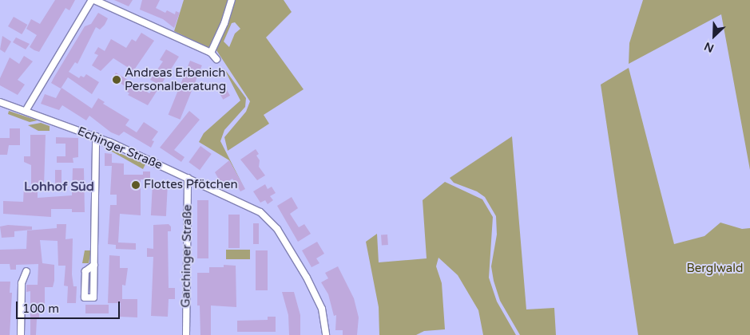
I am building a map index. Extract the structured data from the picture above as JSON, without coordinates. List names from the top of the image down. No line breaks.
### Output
{"streets":{"street":["Echinger Straße","Garchinger Straße"]},"crossings":[["Echinger Straße","Garchinger Straße"]],"districts":["Lohhof Süd"],"parks":["Berglwald"],"places":["Andreas Erbenich Personalberatung","Flottes Pfötchen"],"scale_bar":"100 m","north":"bottom left"}
